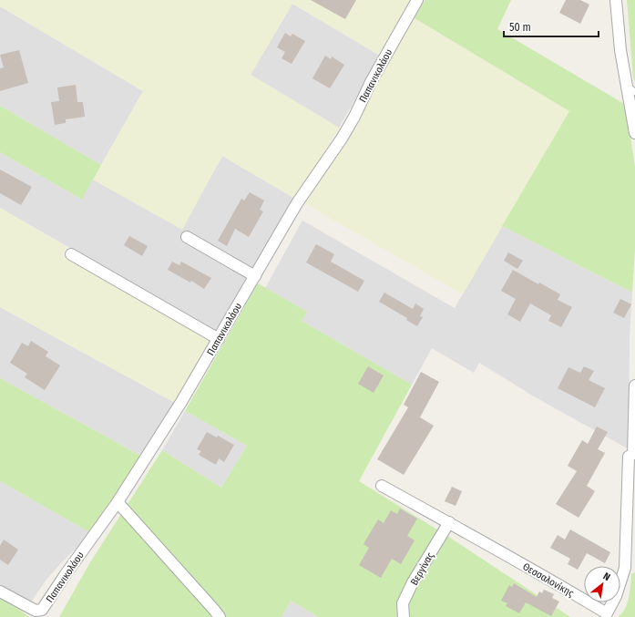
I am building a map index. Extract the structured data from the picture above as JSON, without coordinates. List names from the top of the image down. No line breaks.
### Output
{"streets":{"street":["Παπανικολάου","Βεργίνας","Θεσσαλονίκης"]},"crossings":[["Βεργίνας","Θεσσαλονίκης"]],"scale_bar":"50 m","north":"top right"}
